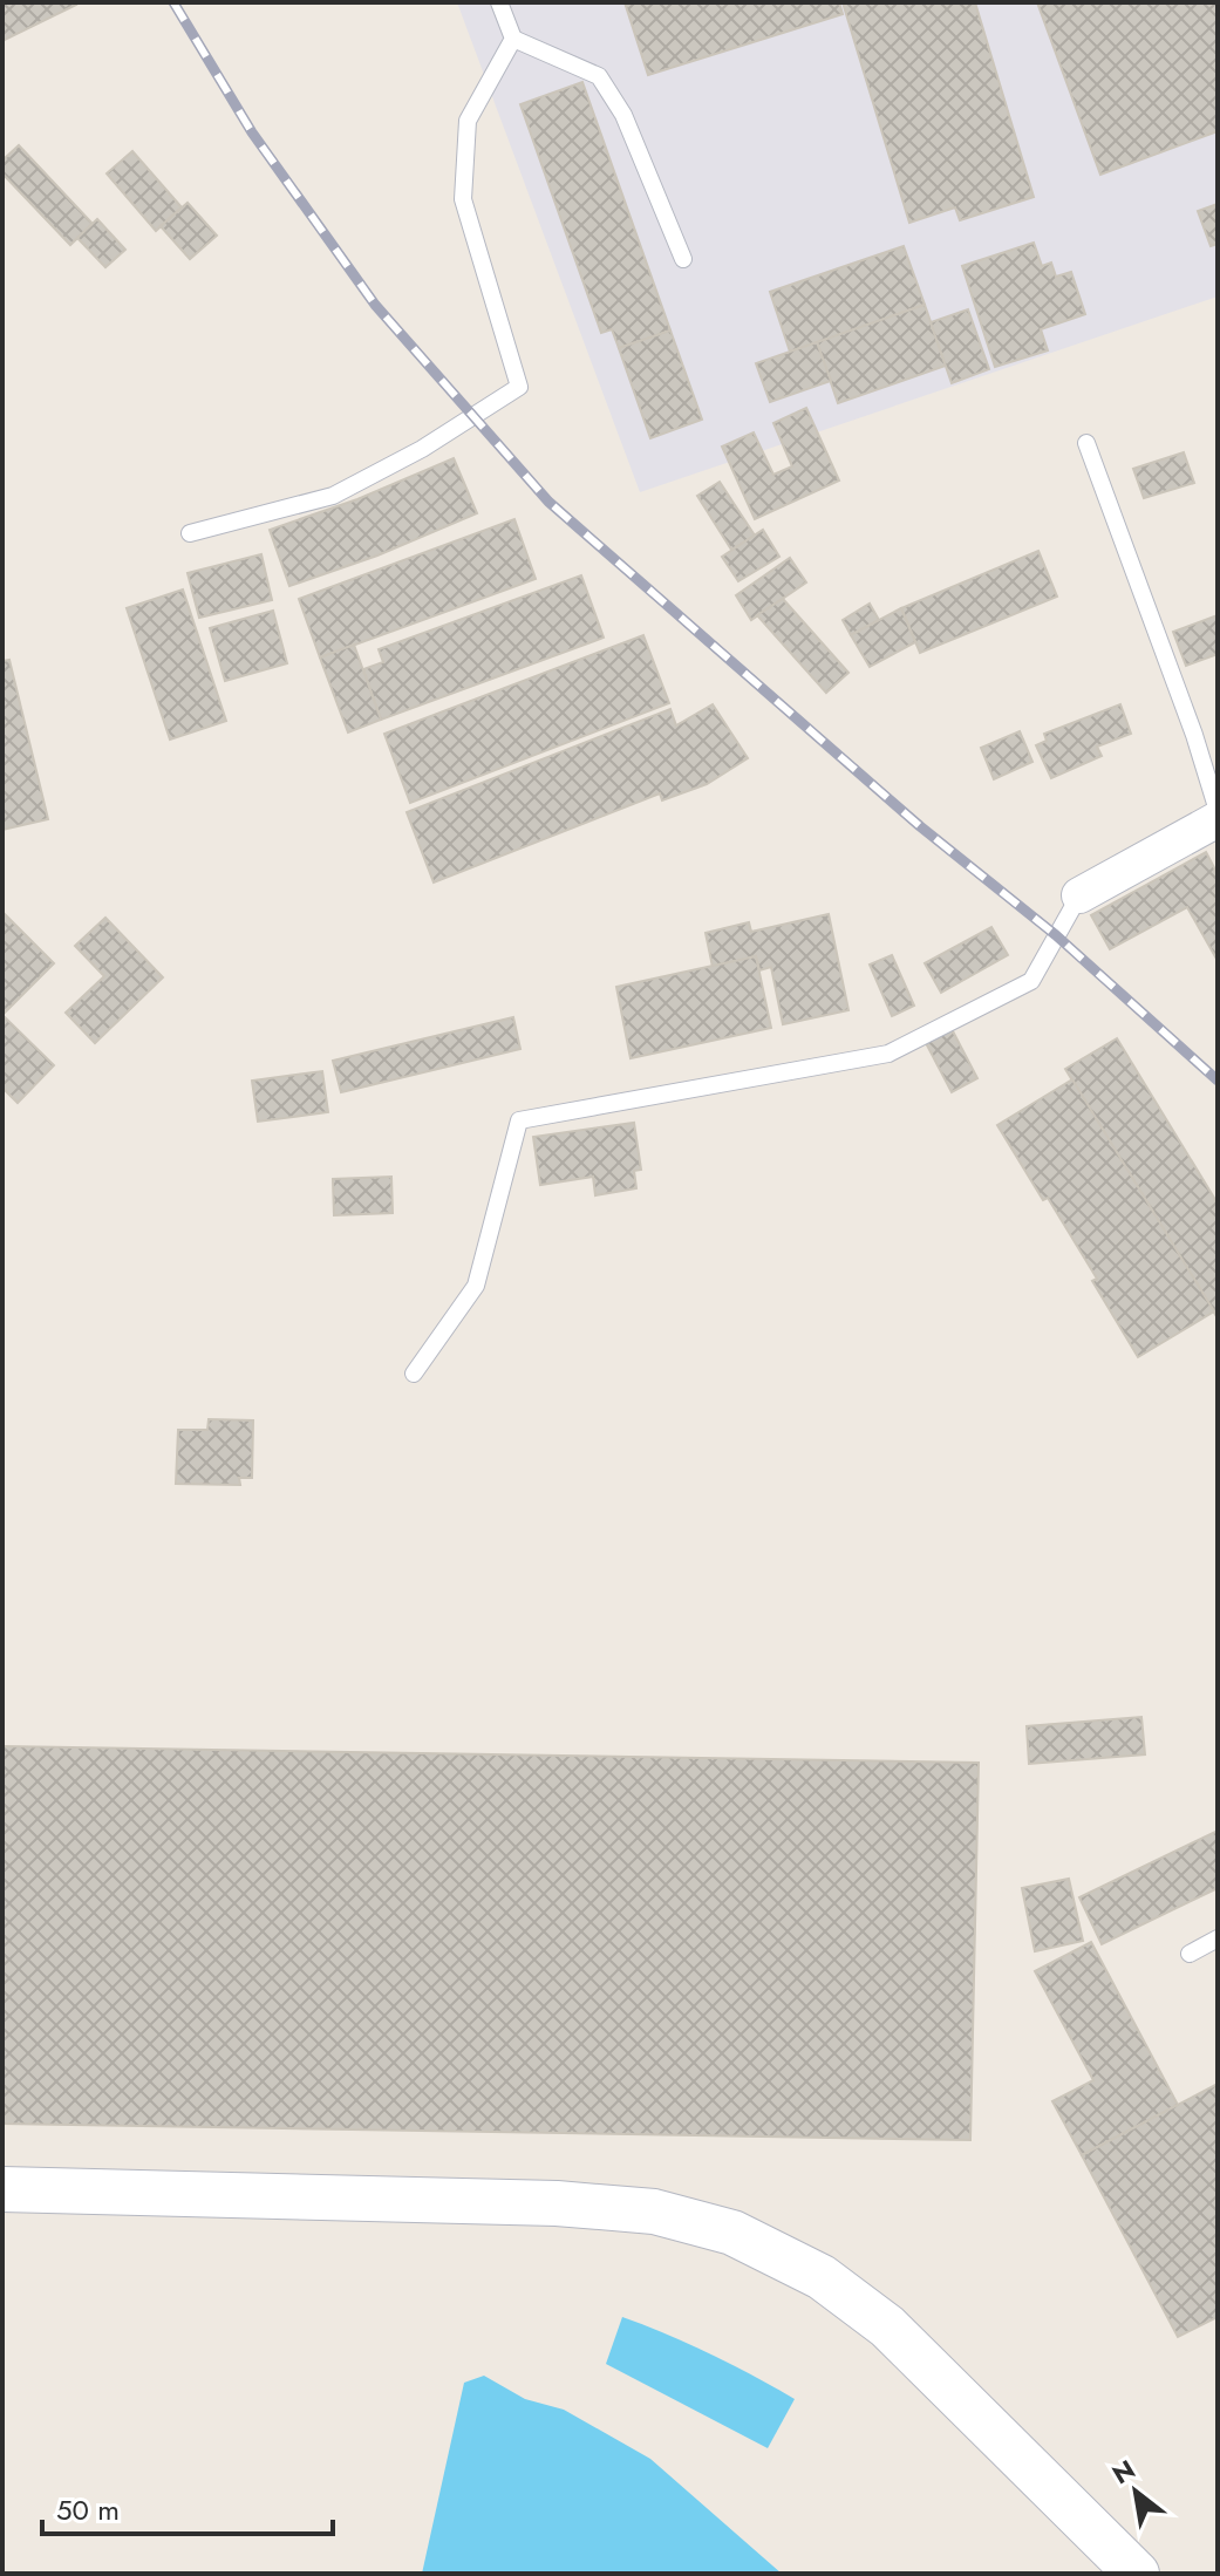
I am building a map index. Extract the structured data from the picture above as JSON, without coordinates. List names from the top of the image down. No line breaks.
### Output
{"scale_bar":"50 m","north":"top left"}
